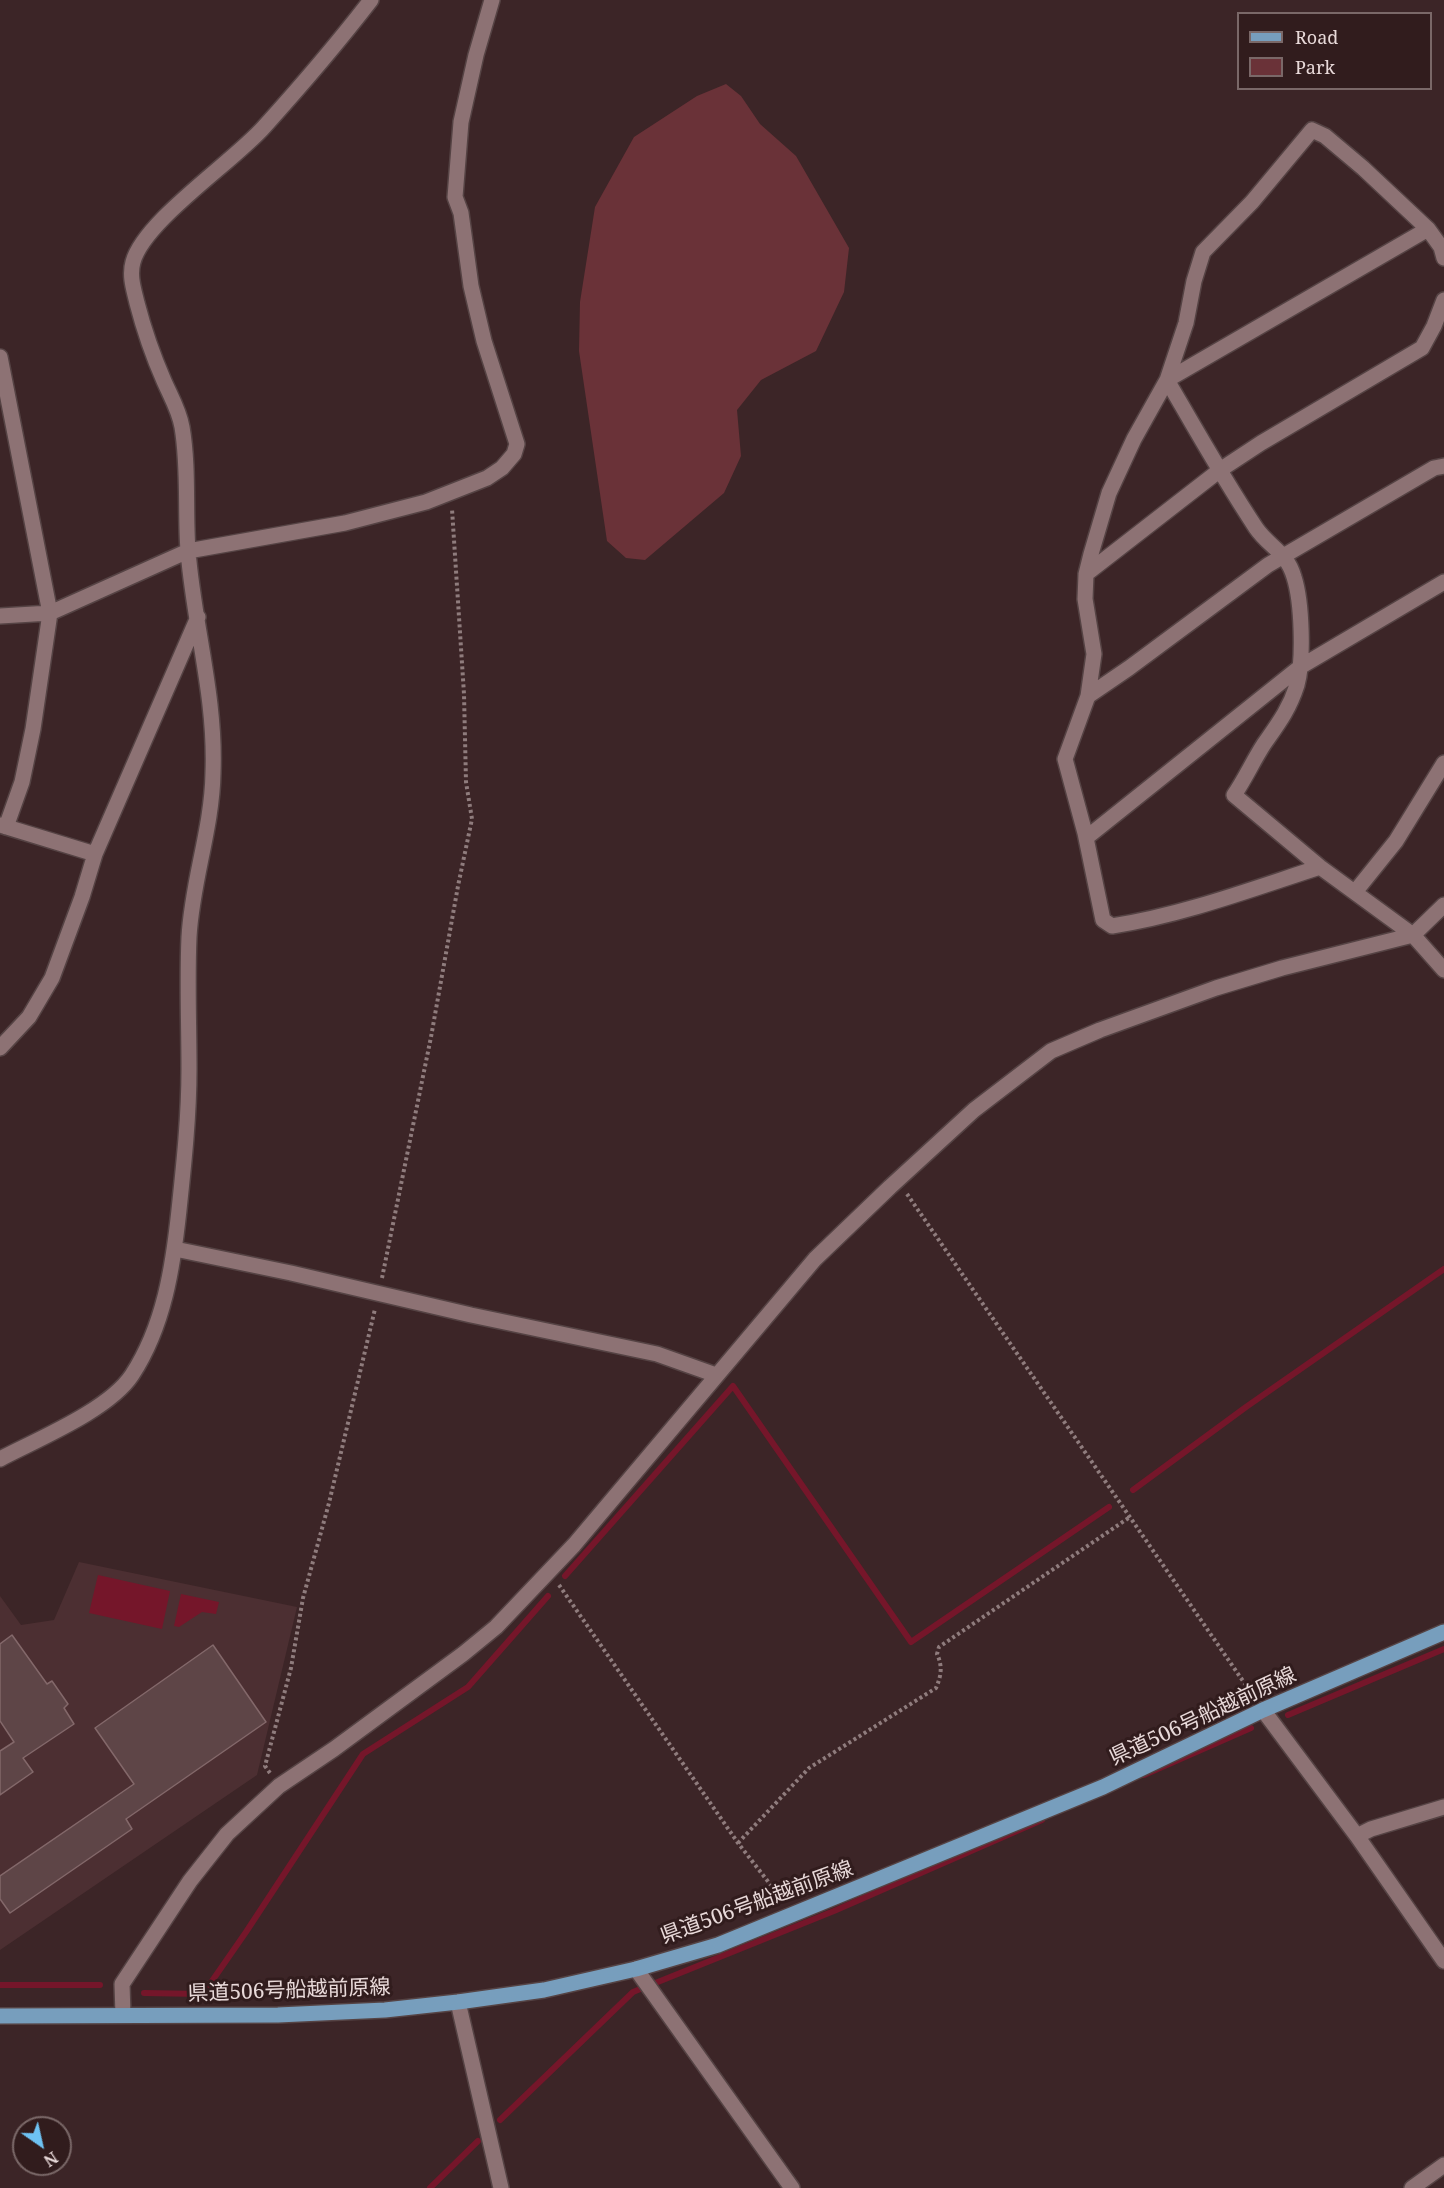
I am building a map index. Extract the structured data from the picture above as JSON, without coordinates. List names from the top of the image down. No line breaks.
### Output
{"streets":{"main road":["県道506号船越前原線"]},"legend":["Road","Park"],"north":"bottom right"}
